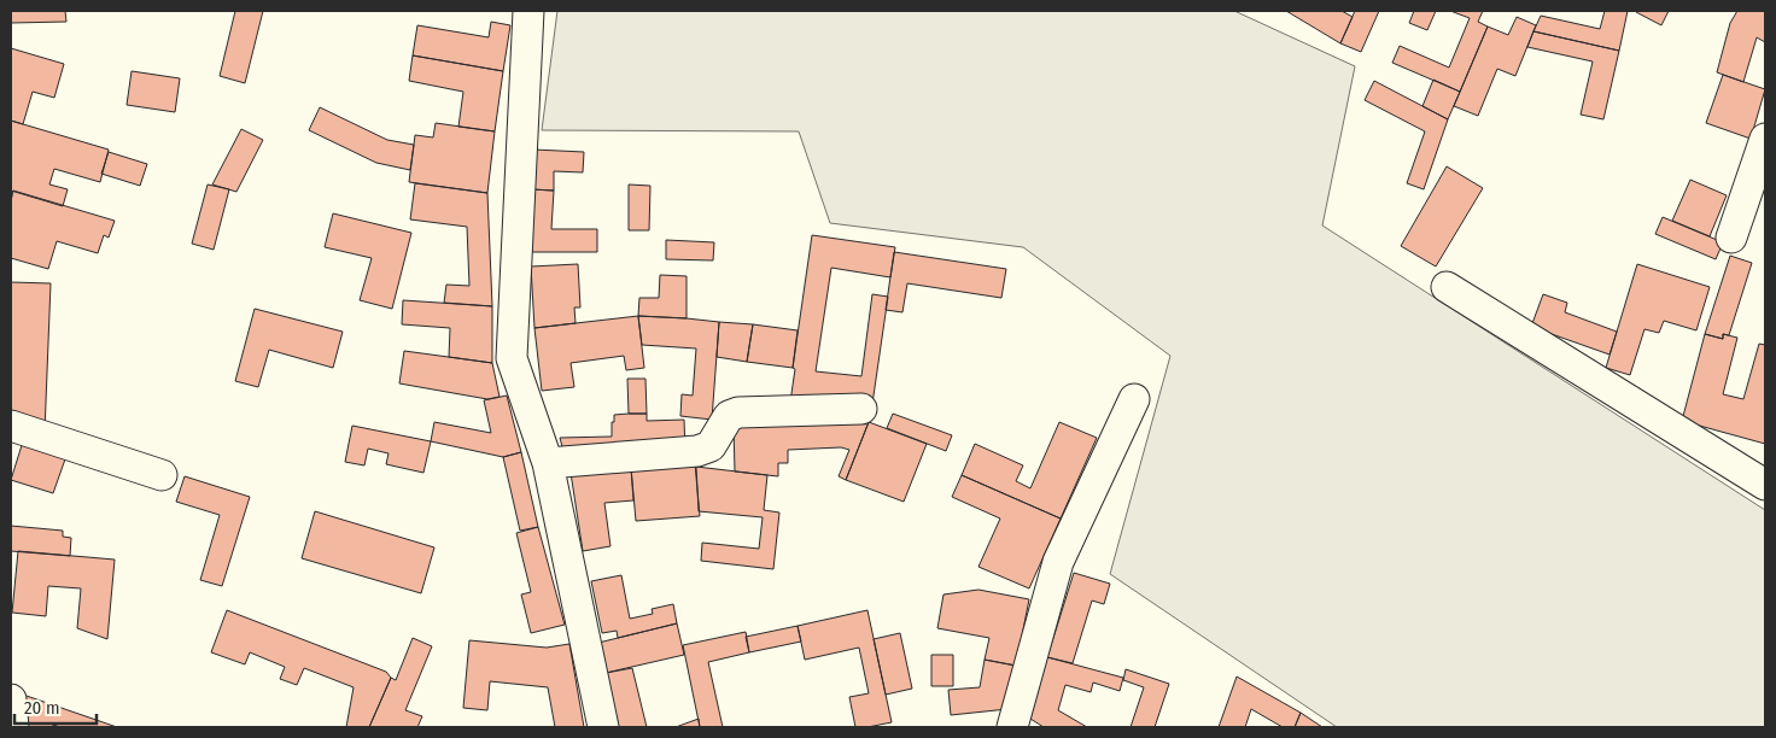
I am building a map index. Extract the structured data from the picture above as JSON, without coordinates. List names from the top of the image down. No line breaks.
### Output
{"scale_bar":"20 m"}
